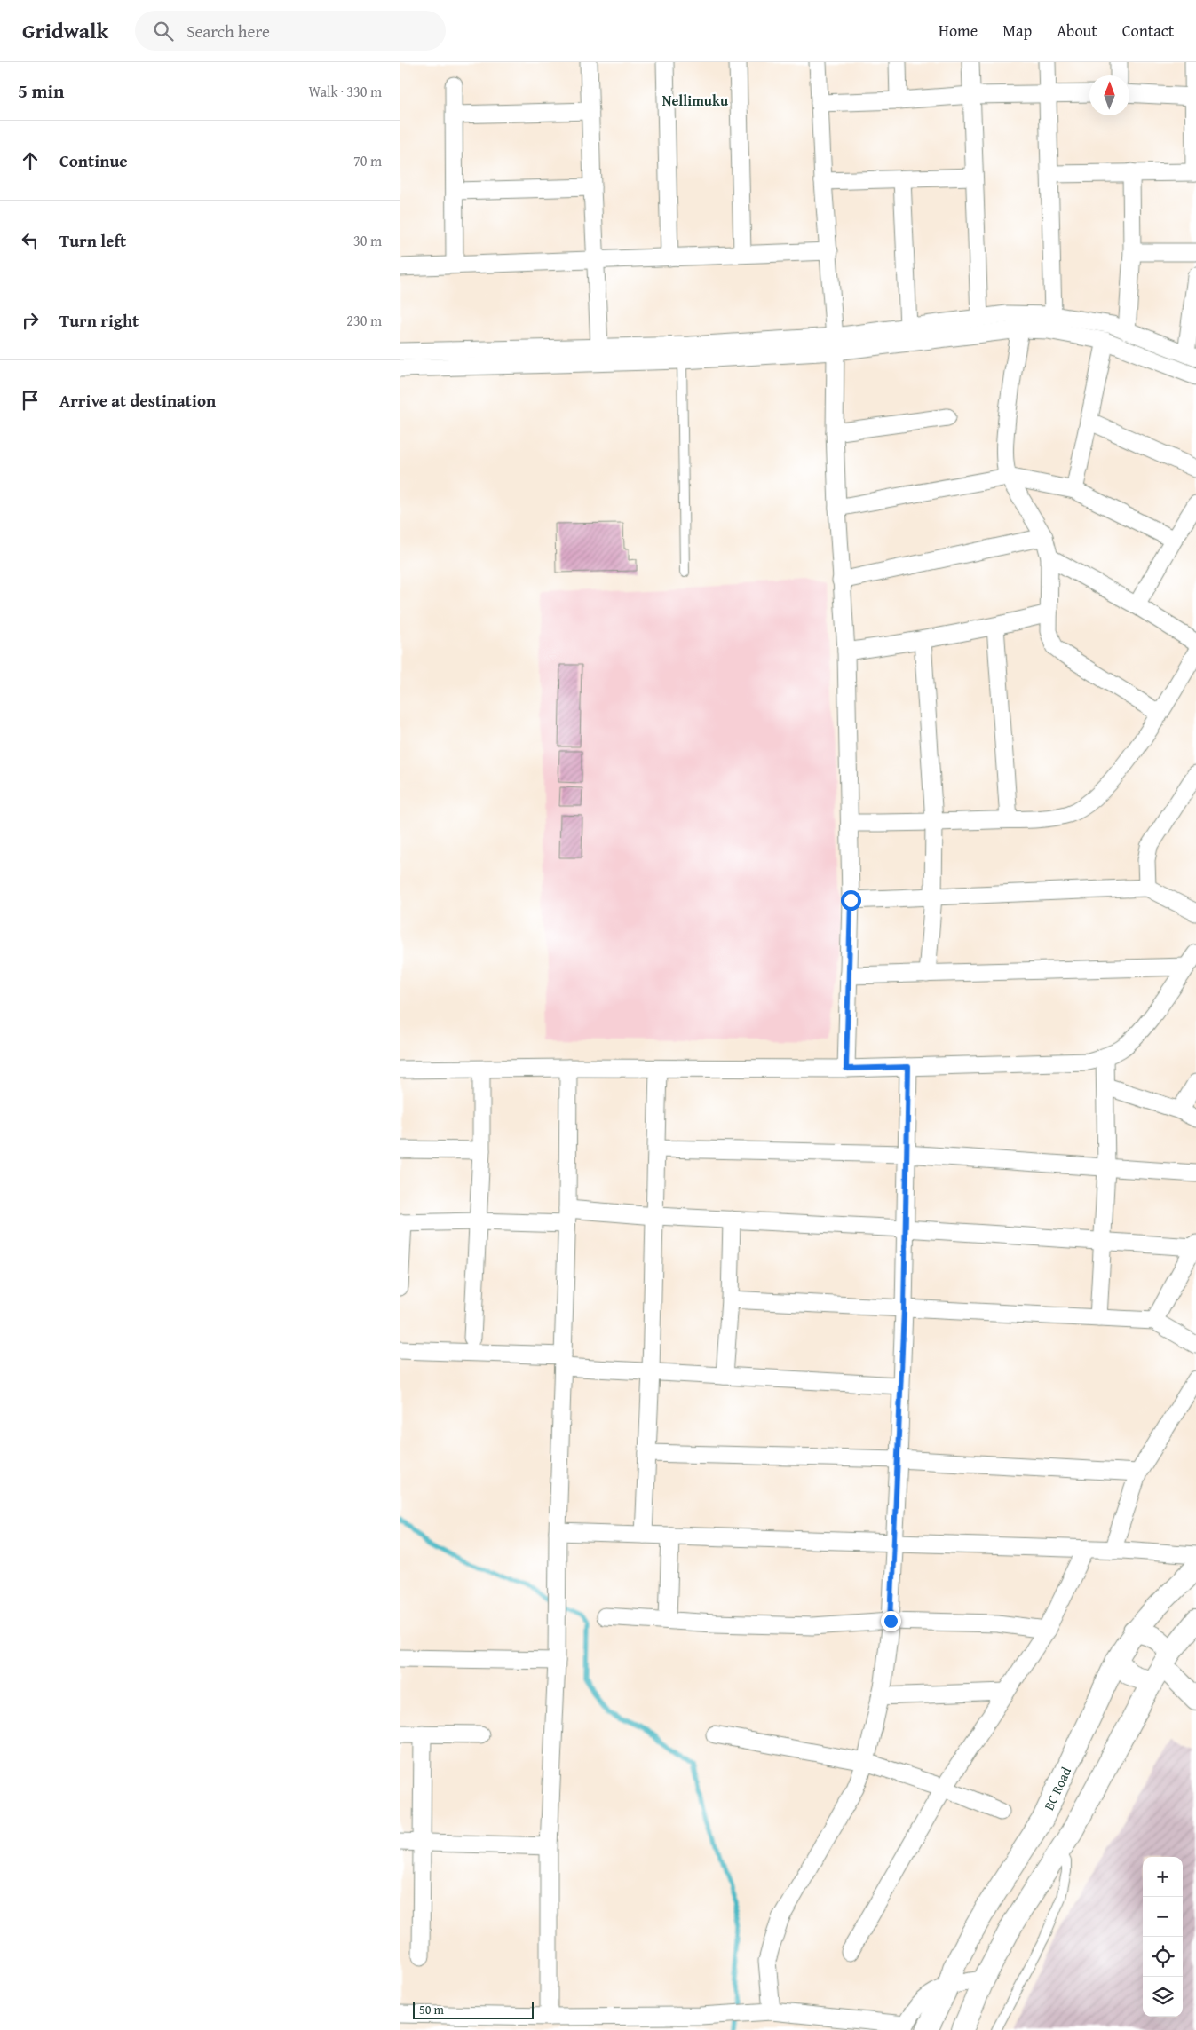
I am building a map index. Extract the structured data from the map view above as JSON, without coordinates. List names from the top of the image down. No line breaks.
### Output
{"streets":{"street":["BC Road"]},"districts":["Nellimuku"],"scale_bar":"50 m","north":"top","page":{"header":"Gridwalk","search":"Search here","nav":["Home","Map","About","Contact"],"heading":["5 min","Walk · 330 m"],"list":[["Continue","70 m"],["Turn left","30 m"],["Turn right","230 m"],"Arrive at destination"],"map_buttons":["+","−"],"scale":"50 m"}}
